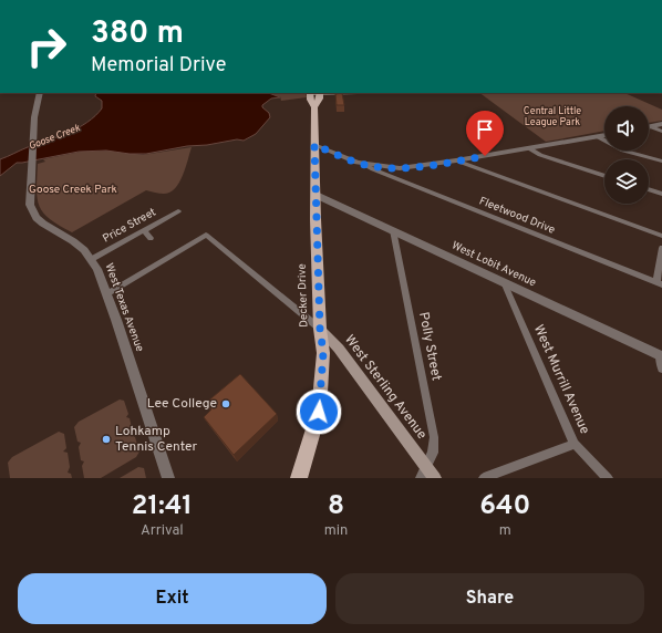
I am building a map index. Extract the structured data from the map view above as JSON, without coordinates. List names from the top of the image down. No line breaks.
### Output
{"streets":{"main road":["Decker Drive","West Sterling Avenue"],"street":["Fleetwood Drive","Price Street","West Lobit Avenue","West Texas Avenue","Polly Street","West Murrill Avenue"]},"crossings":[["Price Street","West Texas Avenue"],["West Lobit Avenue","Decker Drive"],["West Lobit Avenue","Polly Street"],["West Lobit Avenue","West Murrill Avenue"],["Decker Drive","West Sterling Avenue"],["West Texas Avenue","West Sterling Avenue"],["Polly Street","West Sterling Avenue"]],"water":["Goose Creek"],"parks":["Central Little League Park","Goose Creek Park"],"places":["Lee College","Lohkamp Tennis Center"],"page":{"turn":["380 m","Memorial Drive"],"eta":["21:41","Arrival","8","min","640","m"],"buttons":["Exit","Share"]}}
